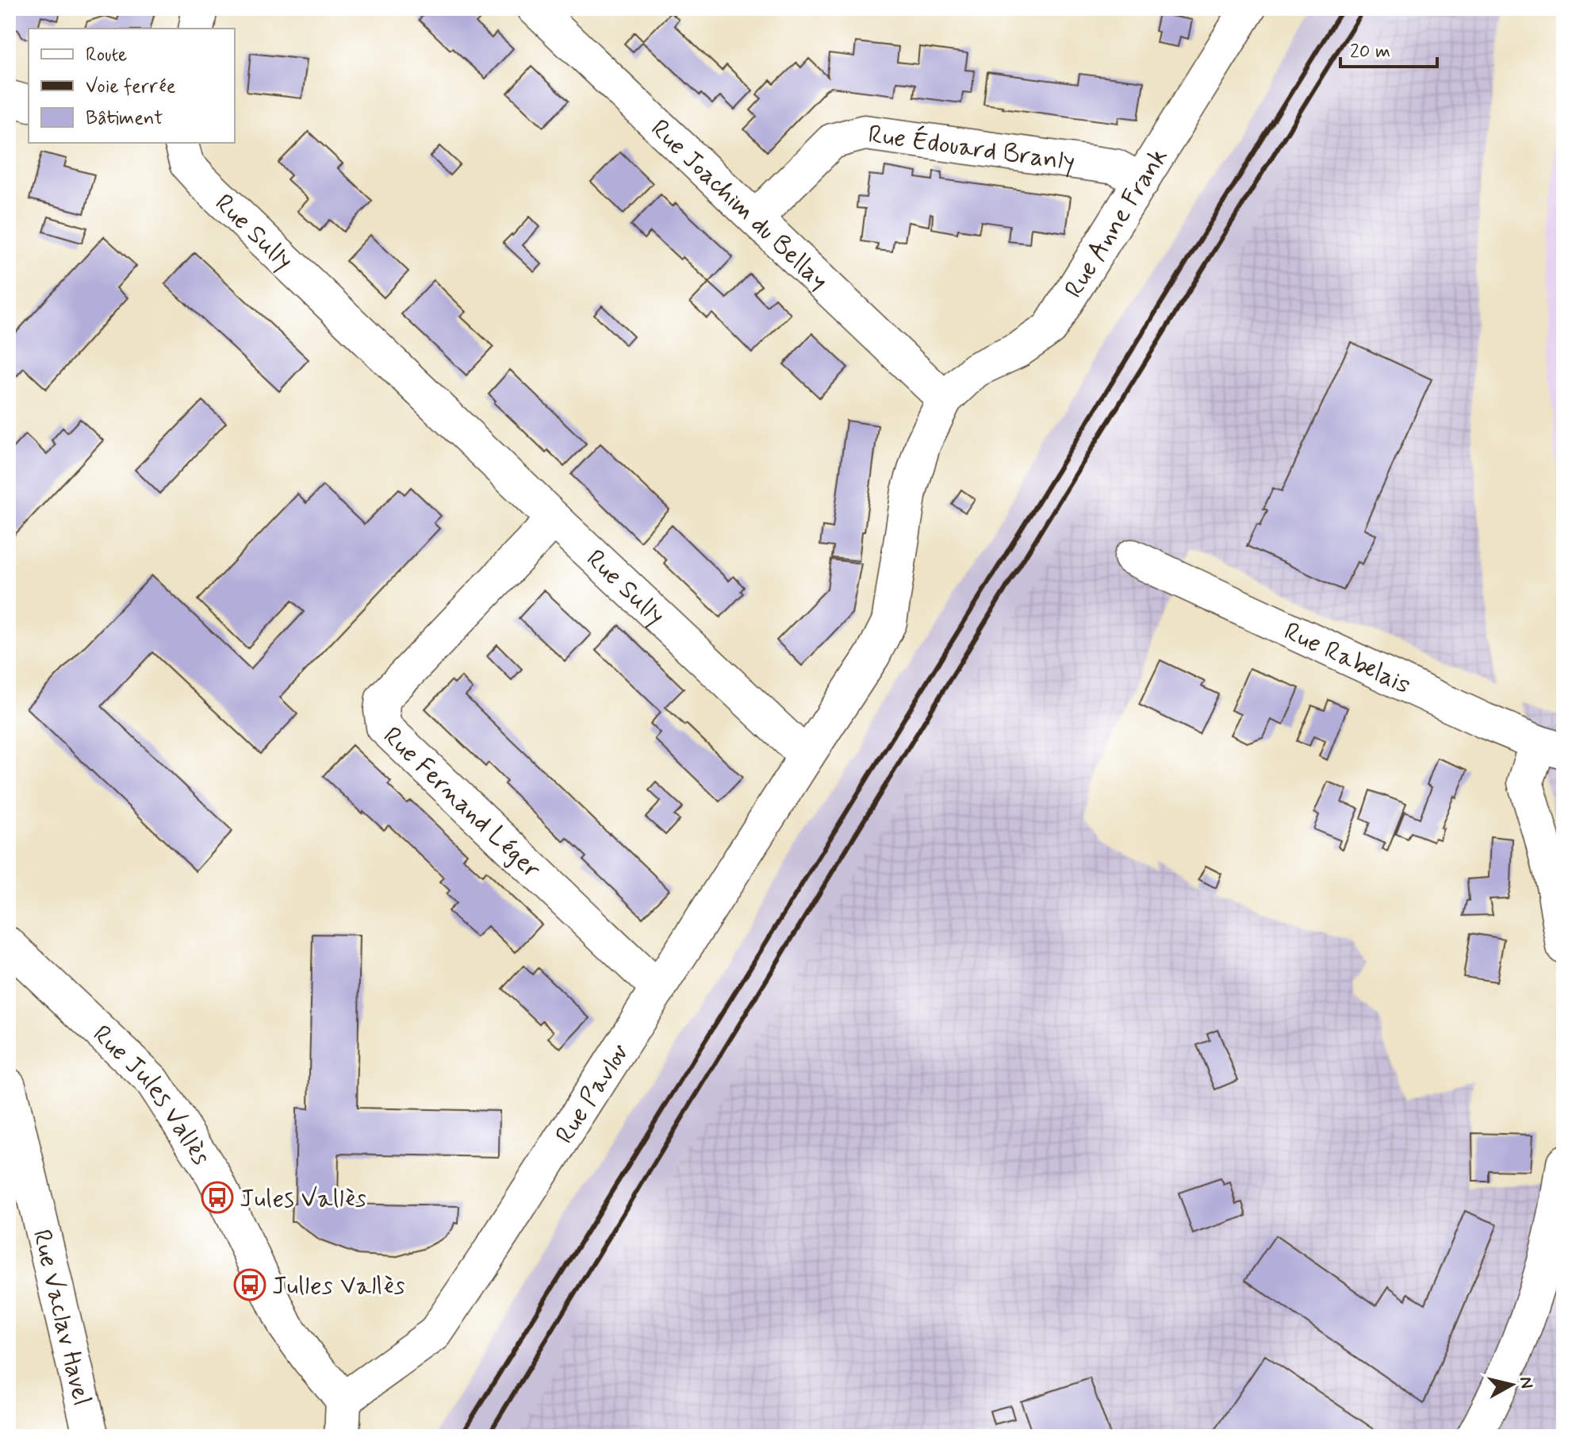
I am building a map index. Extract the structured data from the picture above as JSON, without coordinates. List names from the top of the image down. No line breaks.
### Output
{"streets":{"street":["Rue Édouard Branly","Rue Joachim du Bellay","Rue Anne Frank","Rue Sully","Rue Rabelais","Rue Fernand Léger","Rue Pavlov","Rue Jules Vallès","Rue Vaclav Havel"]},"crossings":[["Rue Édouard Branly","Rue Joachim du Bellay"],["Rue Édouard Branly","Rue Anne Frank"],["Rue Joachim du Bellay","Rue Anne Frank"],["Rue Sully","Rue Fernand Léger"],["Rue Sully","Rue Pavlov"],["Rue Fernand Léger","Rue Pavlov"],["Rue Pavlov","Rue Jules Vallès"]],"places":{"bus stop":["Jules Vallès","Julles Vallès"]},"legend":["Route","Voie ferrée","Bâtiment"],"scale_bar":"20 m","north":"right"}
